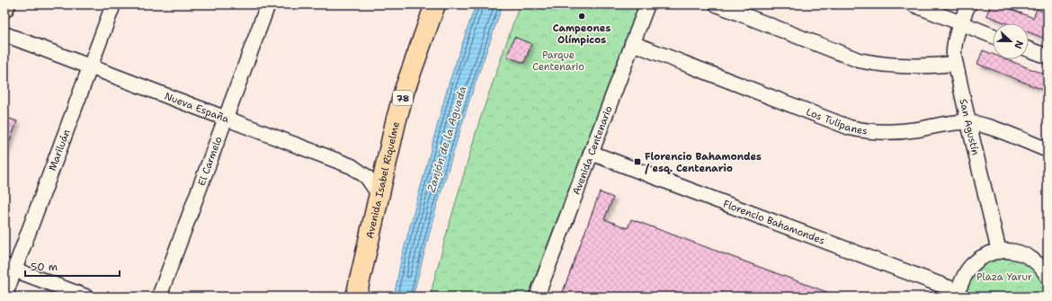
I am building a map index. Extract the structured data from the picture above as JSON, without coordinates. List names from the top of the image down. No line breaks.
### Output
{"streets":{"highway":["78","Avenida Isabel Riquelme"],"street":["Nueva España","Los Tulipanes","San Agustín","Mariluán","Avenida Centenario","El Carmelo","Florencio Bahamondes"]},"crossings":[["Nueva España","Mariluán"],["Nueva España","El Carmelo"],["Nueva España","Avenida Isabel Riquelme"],["Los Tulipanes","San Agustín"],["Los Tulipanes","Avenida Centenario"],["Avenida Centenario","Florencio Bahamondes"]],"water":["Zanjón de la Aguada"],"parks":["Parque Centenario","Plaza Yarur"],"places":{"other":["Campeones Olímpicos"],"transit":["Florencio Bahamondes / esq. Centenario"]},"scale_bar":"50 m","north":"right"}
